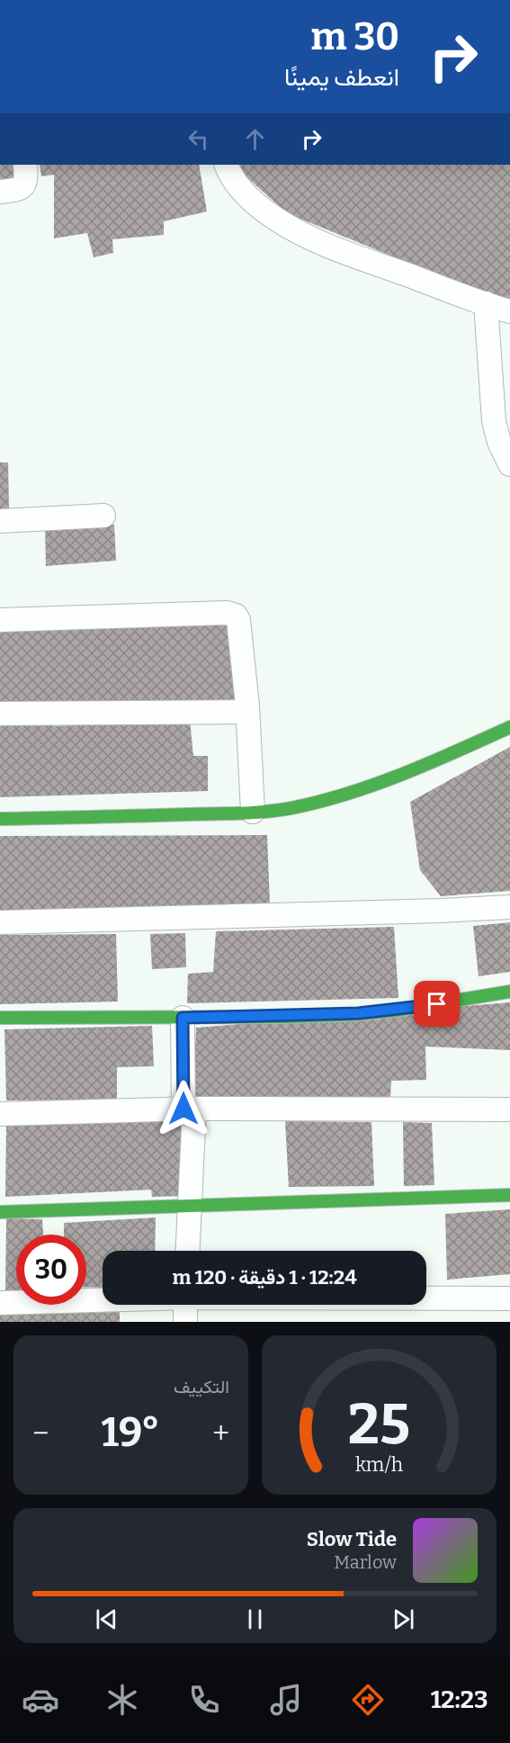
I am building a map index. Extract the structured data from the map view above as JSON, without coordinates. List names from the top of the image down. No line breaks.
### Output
{"page":{"turn":["30 m","انعطف يمينًا"],"limit":"30","trip":"12:24 · 1 دقيقة · 120 m","tile":"التكييف","heat":["−","19°","+"],"song":["Slow Tide","Marlow"],"tabs":"12:23","gauge":["25","km/h"]}}
